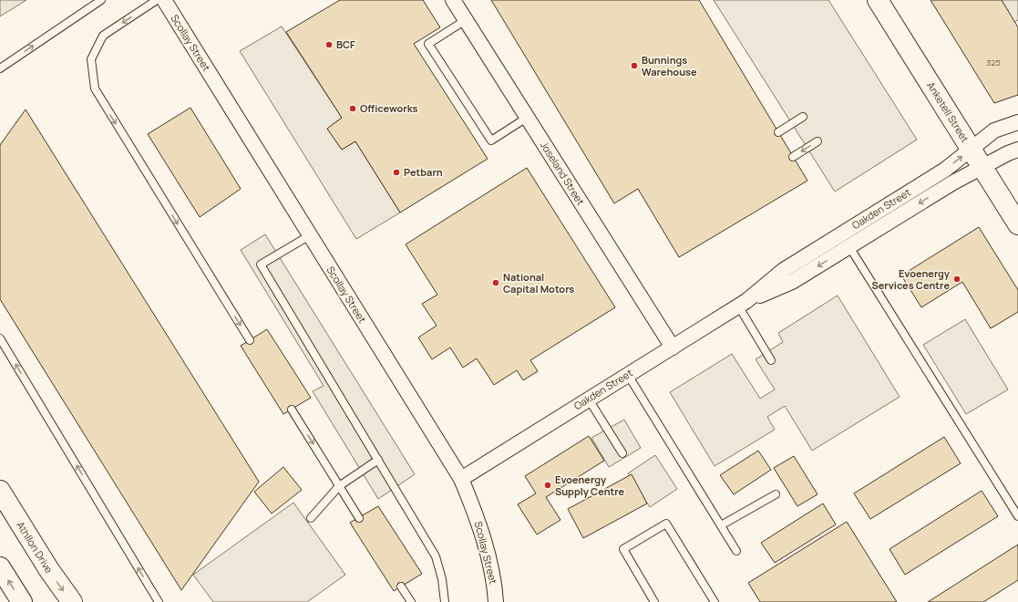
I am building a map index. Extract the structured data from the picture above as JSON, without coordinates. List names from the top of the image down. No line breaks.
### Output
{"streets":{"street":["Scollay Street","Anketell Street","Joseland Street","Oakden Street","Athllon Drive"]},"crossings":[["Scollay Street","Oakden Street"],["Anketell Street","Oakden Street"],["Joseland Street","Oakden Street"]],"places":["BCF","Bunnings Warehouse","Officeworks","Petbarn","Evoenergy Services Centre","National Capital Motors","Evoenergy Supply Centre"],"house_numbers":["325"]}
